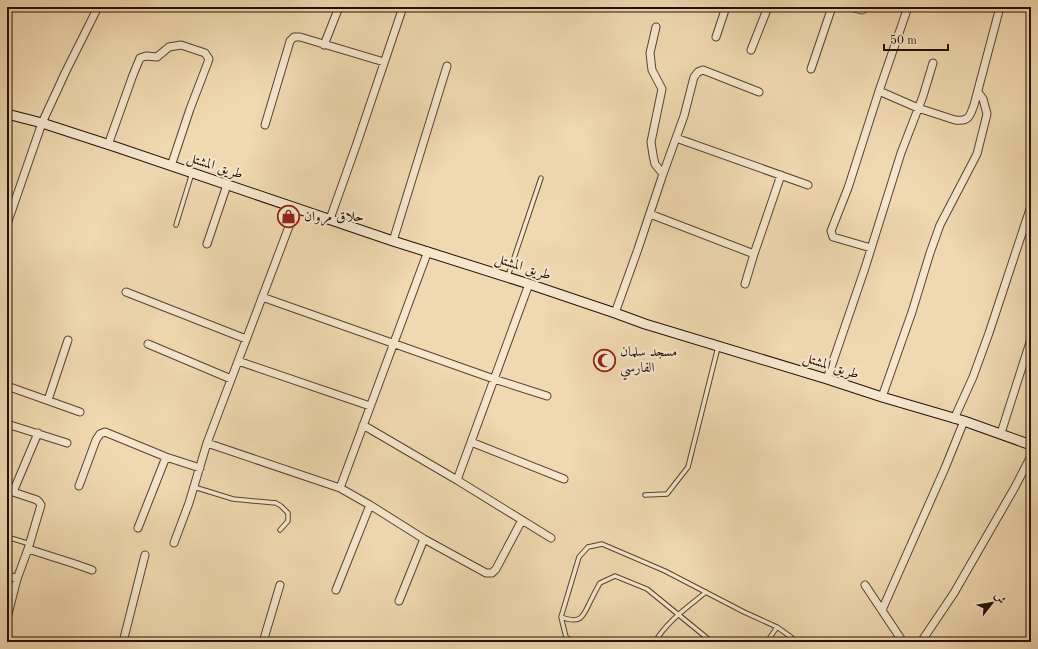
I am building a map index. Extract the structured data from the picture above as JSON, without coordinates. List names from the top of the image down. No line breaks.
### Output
{"streets":{"main road":["طريق المشتل"]},"places":{"shop":["حلاق مروان"],"mosque":["مسجد سلمان الفارسي"]},"scale_bar":"50 m","north":"top right"}
